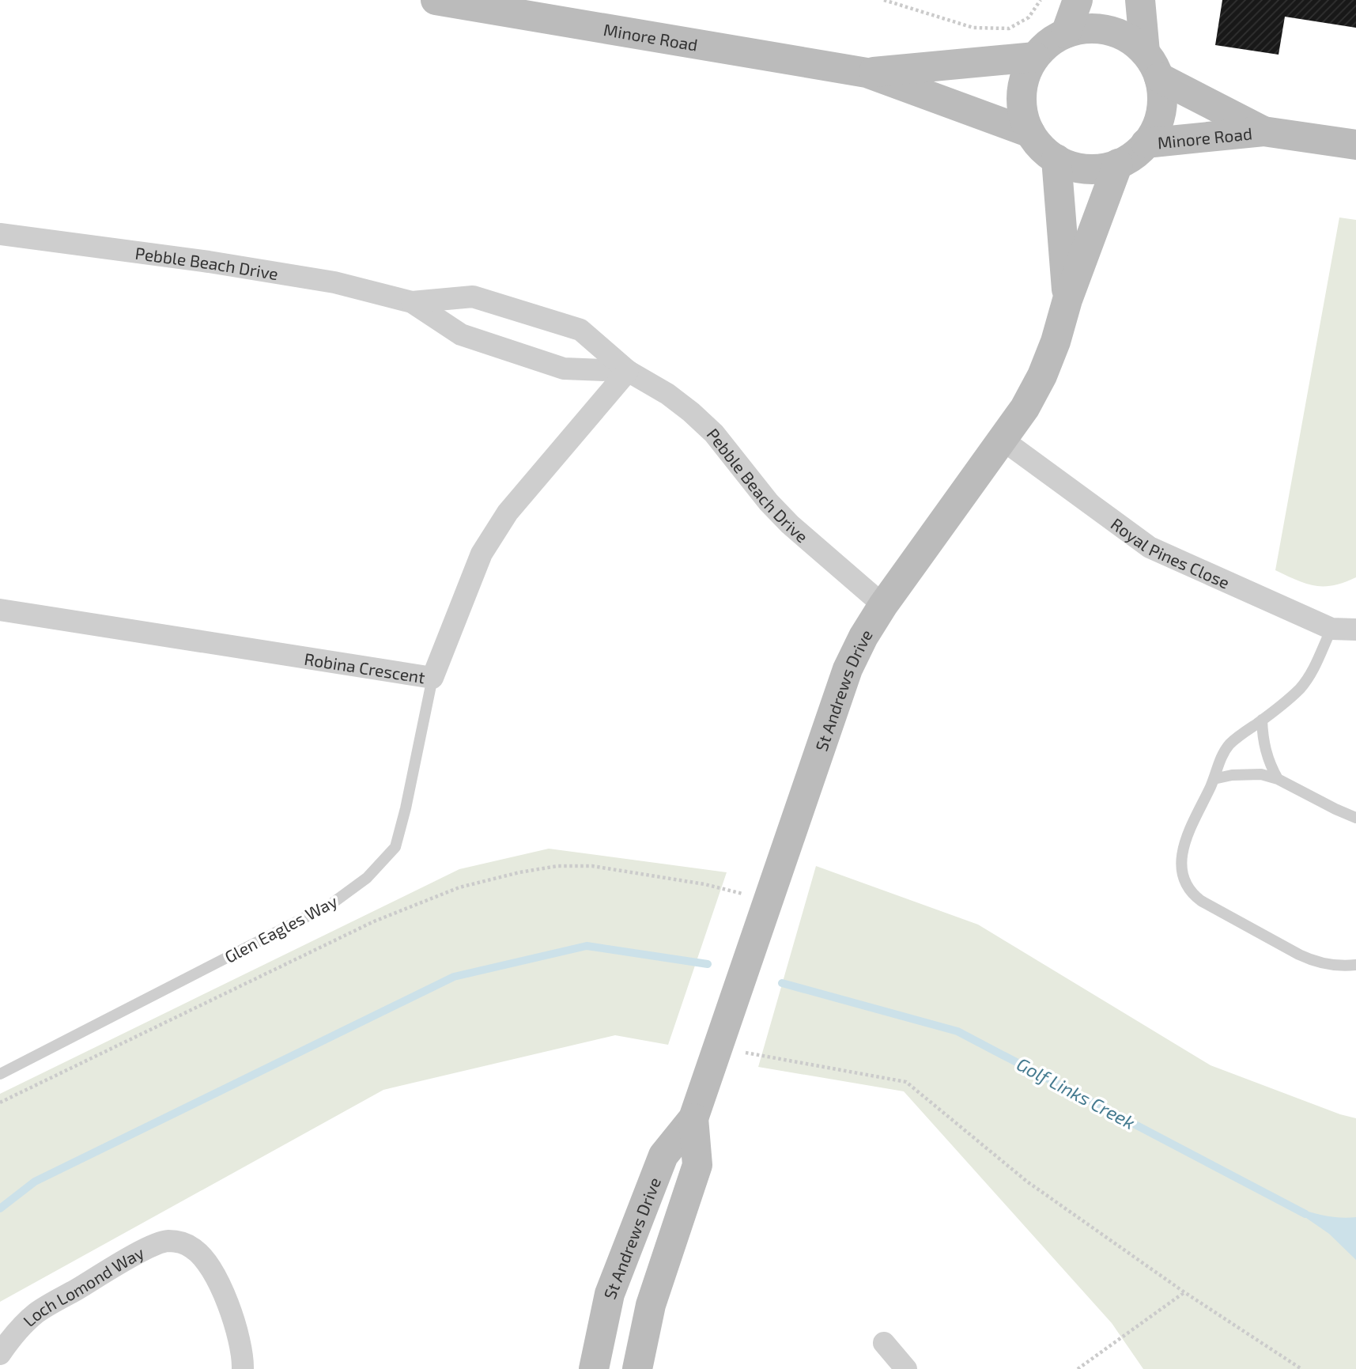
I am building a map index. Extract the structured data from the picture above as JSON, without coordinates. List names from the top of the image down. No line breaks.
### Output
{"streets":{"street":["Minore Road","Pebble Beach Drive","Royal Pines Close","Robina Crescent","St Andrews Drive","Loch Lomond Way"],"lane":["Glen Eagles Way"]},"crossings":[["Minore Road","St Andrews Drive"],["Pebble Beach Drive","Robina Crescent"],["Pebble Beach Drive","St Andrews Drive"],["Royal Pines Close","St Andrews Drive"],["Robina Crescent","Glen Eagles Way"]],"water":["Golf Links Creek"]}
